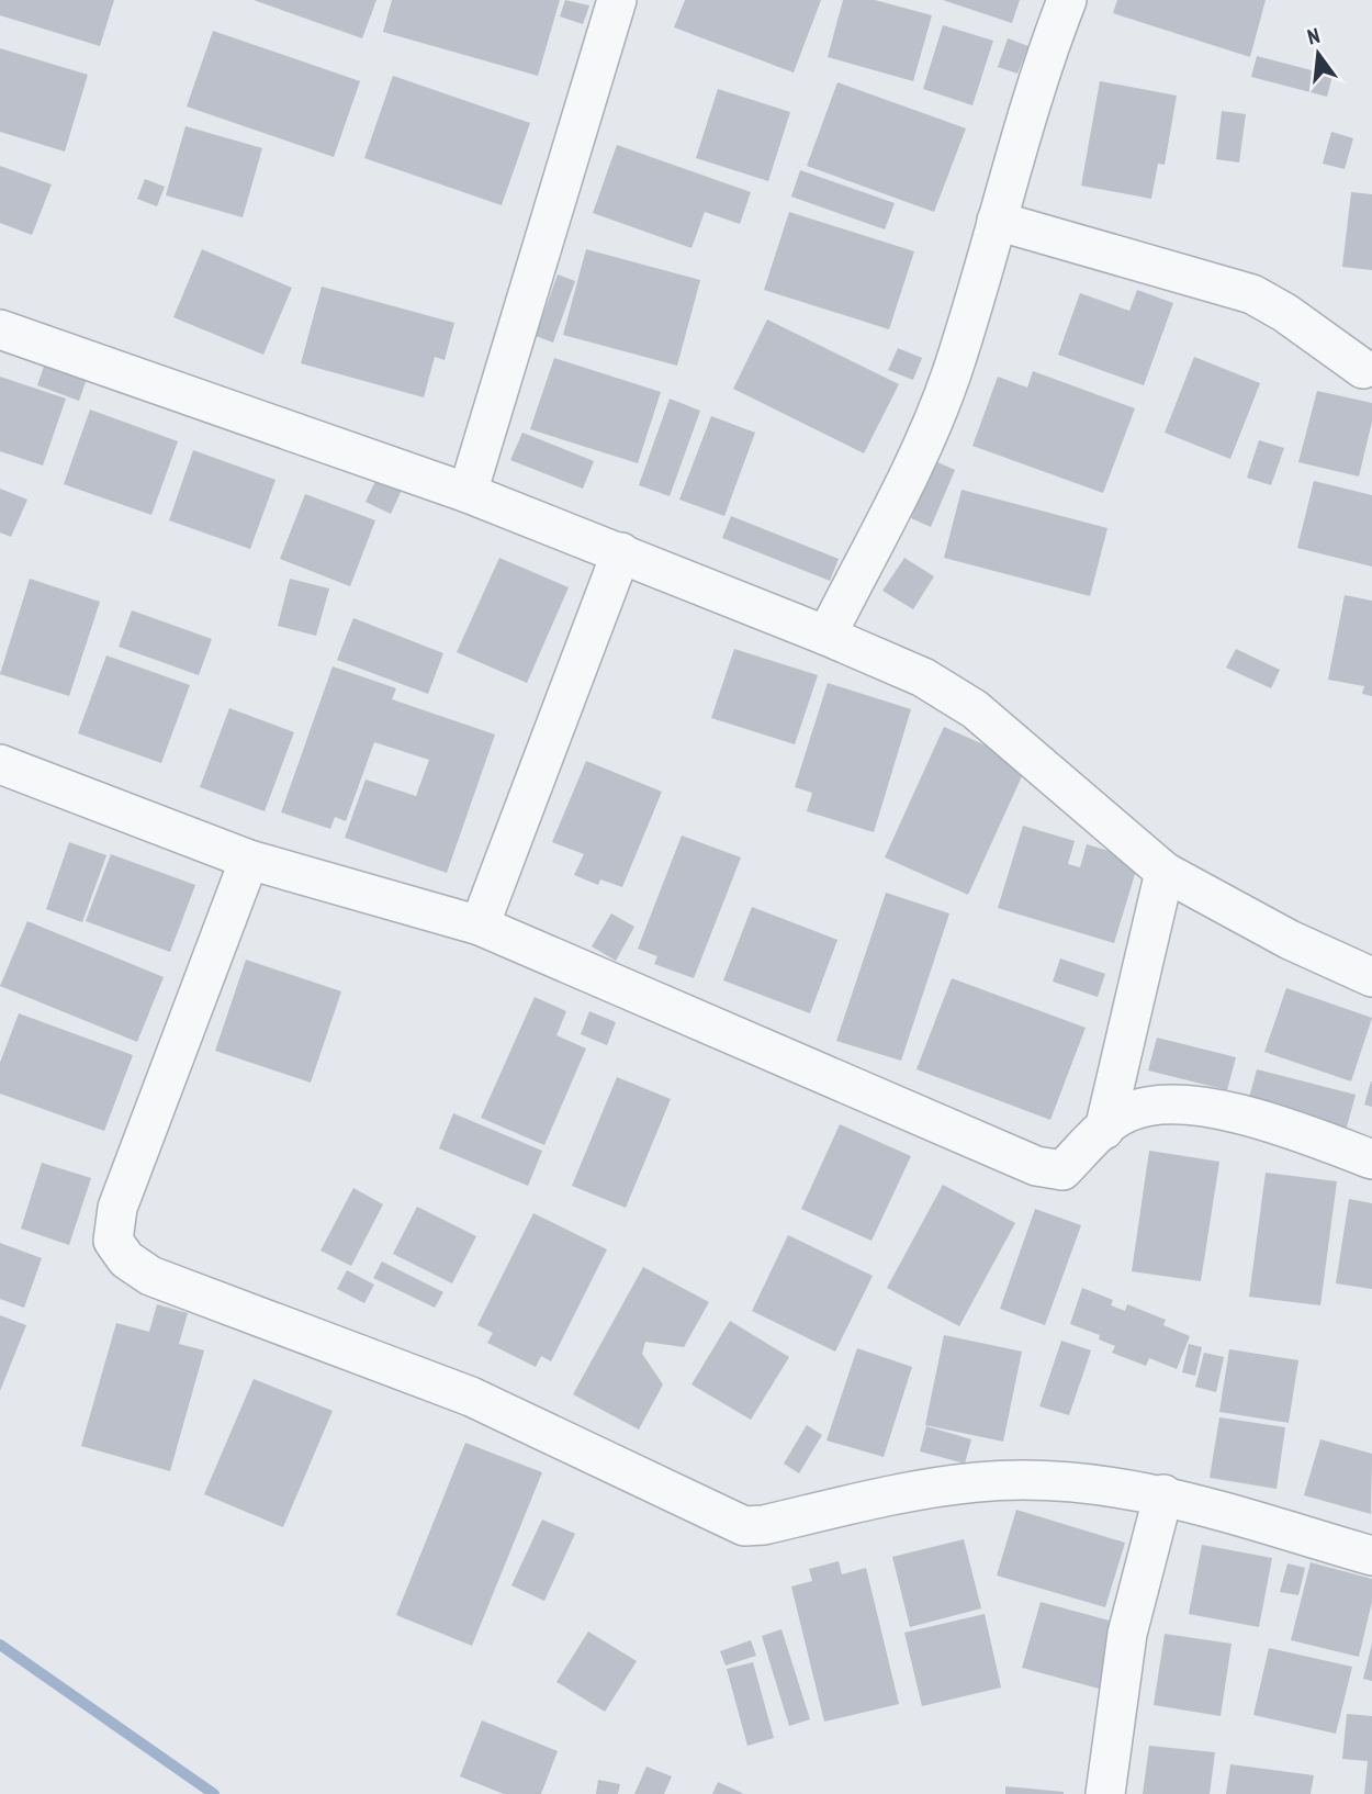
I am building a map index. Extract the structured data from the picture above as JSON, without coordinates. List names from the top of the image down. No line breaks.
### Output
{"north":"top"}
